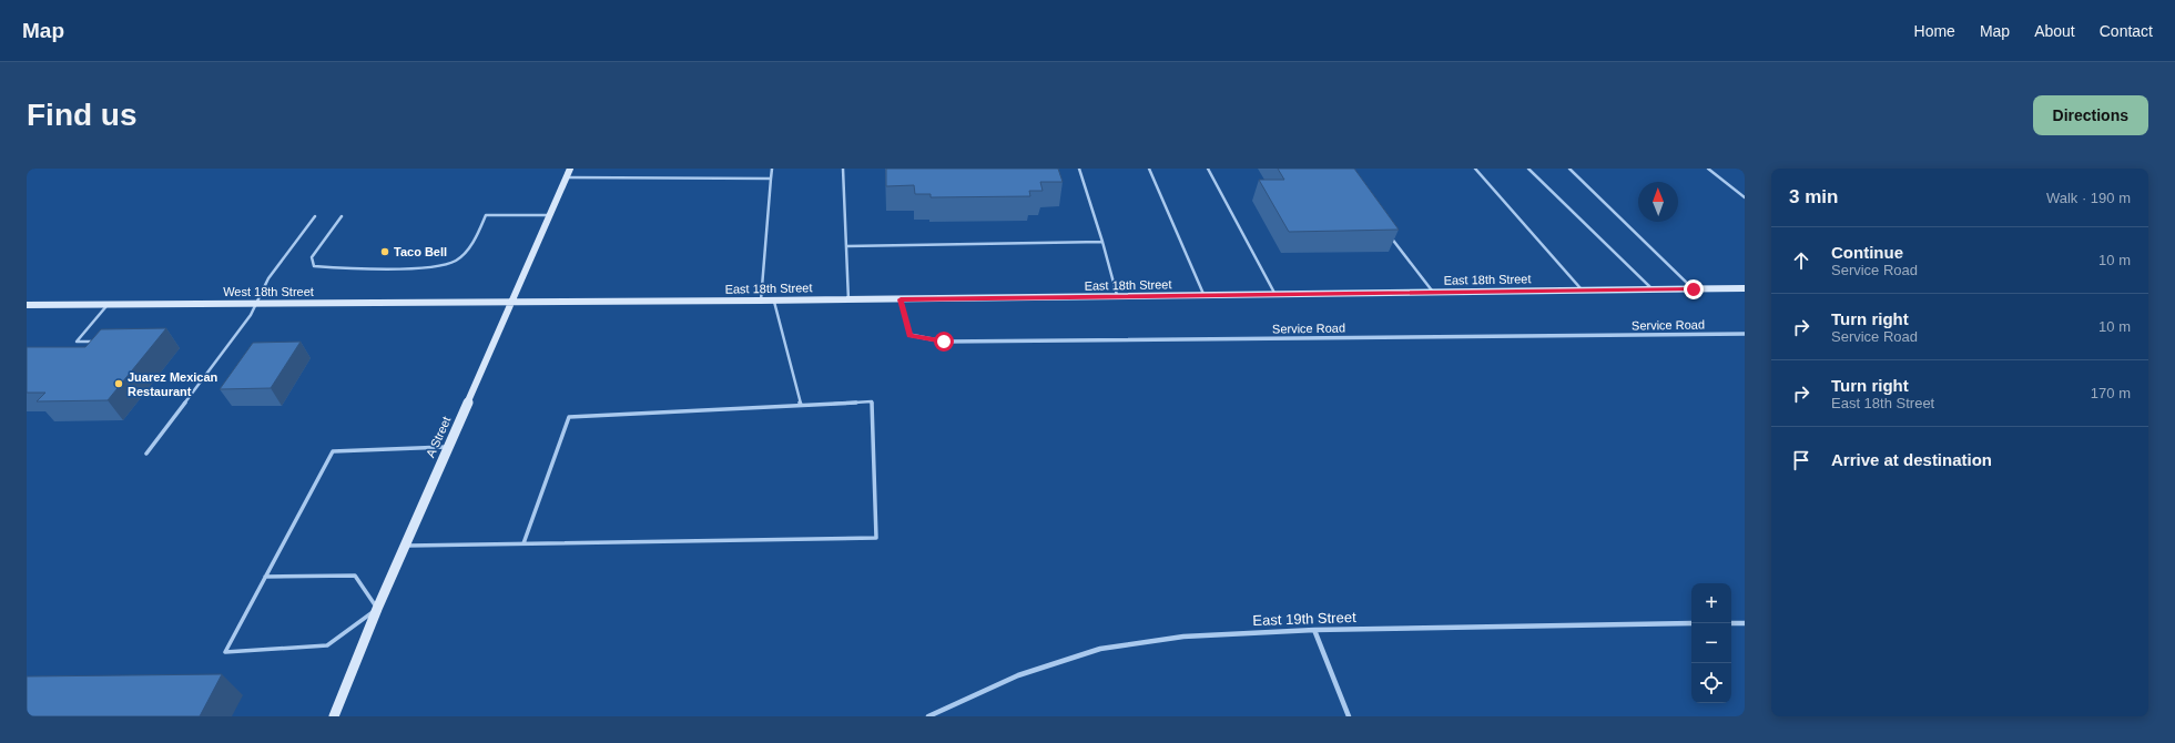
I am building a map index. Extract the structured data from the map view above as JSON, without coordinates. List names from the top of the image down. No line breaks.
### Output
{"streets":{"main road":["East 18th Street","West 18th Street","A Street"],"street":["Service Road","East 19th Street"]},"crossings":[["East 18th Street","West 18th Street"],["East 18th Street","Service Road"],["East 18th Street","A Street"],["West 18th Street","A Street"]],"places":["Taco Bell","Juarez Mexican Restaurant"],"north":"top","page":{"header":"Map","nav":["Home","Map","About","Contact"],"buttons":"Directions","title":"Find us","heading":["3 min","Walk · 190 m"],"list":[["Continue","Service Road","10 m"],["Turn right","Service Road","10 m"],["Turn right","East 18th Street","170 m"],"Arrive at destination"],"map_buttons":["+","−"]}}
